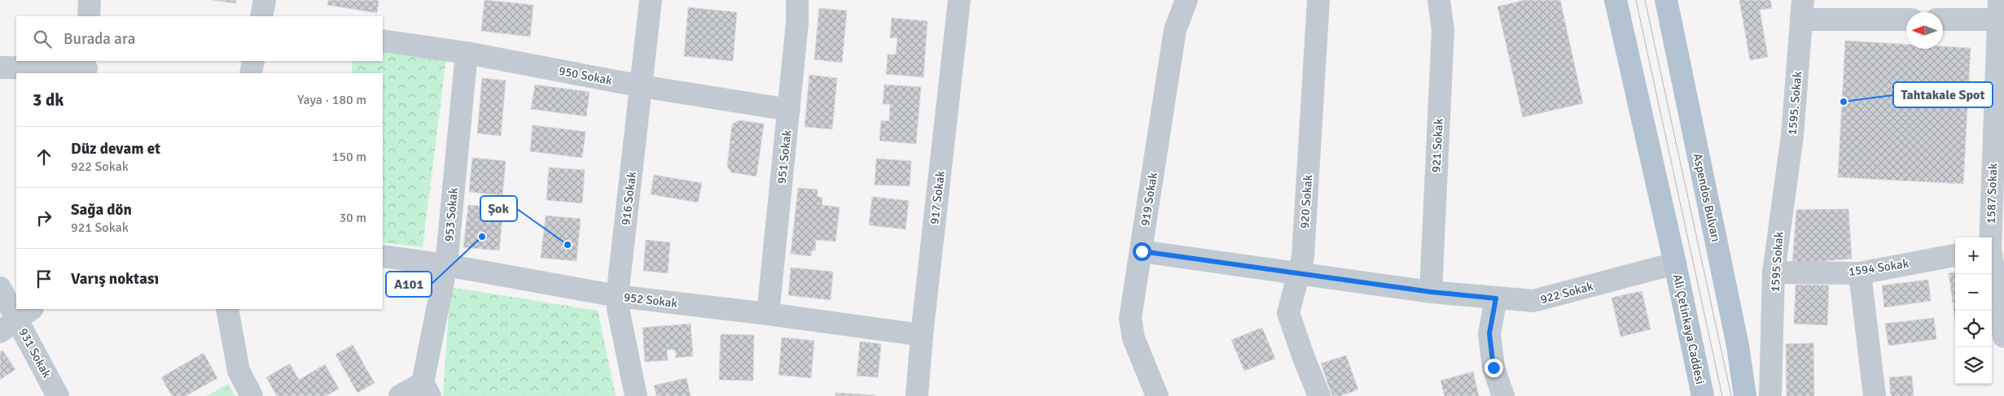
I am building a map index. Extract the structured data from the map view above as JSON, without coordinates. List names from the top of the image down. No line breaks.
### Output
{"streets":{"main road":["Aspendos Bulvarı","Ali Çetinkaya Caddesi"],"street":["950 Sokak","1595. Sokak","921 Sokak","951 Sokak","1587 Sokak","917 Sokak","916 Sokak","919 Sokak","920 Sokak","953 Sokak","1595 Sokak","1594 Sokak","922 Sokak","952 Sokak","931 Sokak"]},"crossings":[["950 Sokak","951 Sokak"],["950 Sokak","916 Sokak"],["950 Sokak","953 Sokak"],["1595. Sokak","1595 Sokak"],["921 Sokak","922 Sokak"],["951 Sokak","952 Sokak"],["917 Sokak","952 Sokak"],["916 Sokak","952 Sokak"],["919 Sokak","922 Sokak"],["920 Sokak","922 Sokak"],["953 Sokak","952 Sokak"],["1595 Sokak","1594 Sokak"],["922 Sokak","Ali Çetinkaya Caddesi"]],"places":["Tahtakale Spot","A101","Şok"],"north":"left","page":{"search":"Burada ara","heading":["3 dk","Yaya · 180 m"],"list":[["Düz devam et","922 Sokak","150 m"],["Sağa dön","921 Sokak","30 m"],"Varış noktası"],"map_buttons":["+","−"]}}
